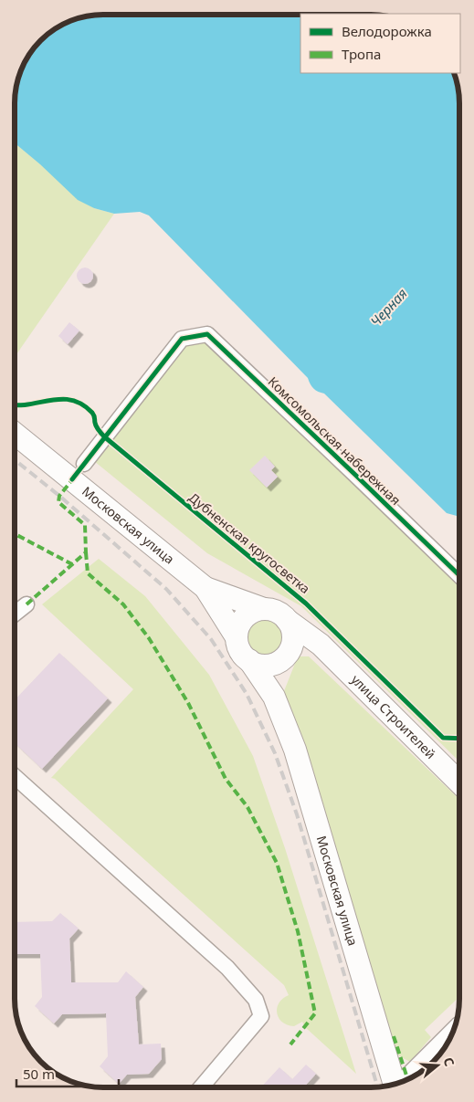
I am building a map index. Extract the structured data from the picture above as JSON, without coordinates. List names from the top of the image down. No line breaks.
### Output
{"streets":{"main road":["Московская улица","улица Строителей"],"street":["Комсомольская набережная"],"cycle path":["Дубненская кругосветка"]},"crossings":[["Московская улица","улица Строителей"]],"water":["Черная"],"legend":["Велодорожка","Тропа"],"scale_bar":"50 m","north":"right"}
